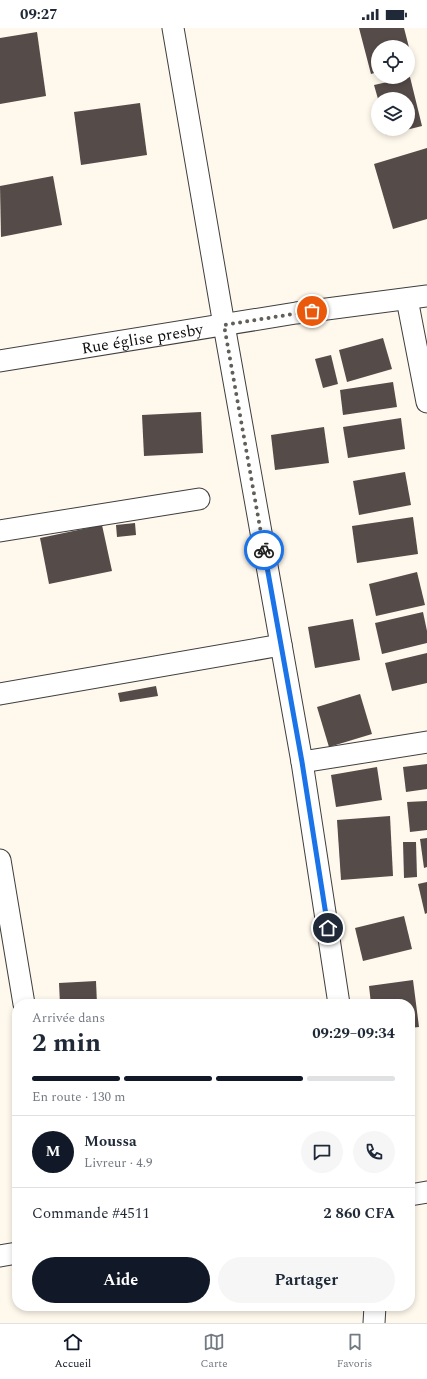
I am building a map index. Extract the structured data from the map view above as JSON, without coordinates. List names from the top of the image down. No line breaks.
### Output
{"streets":{"street":["Rue église presby"]},"page":{"status":"09:27","heading":["2 min","Arrivée dans","09:29–09:34"],"panel":["Moussa","Livreur · 4.9","Commande #4511","2 860 CFA"],"bar":"En route · 130 m","round":"M","buttons":["Aide","Partager"],"tabs":["Accueil","Carte","Favoris"]}}
